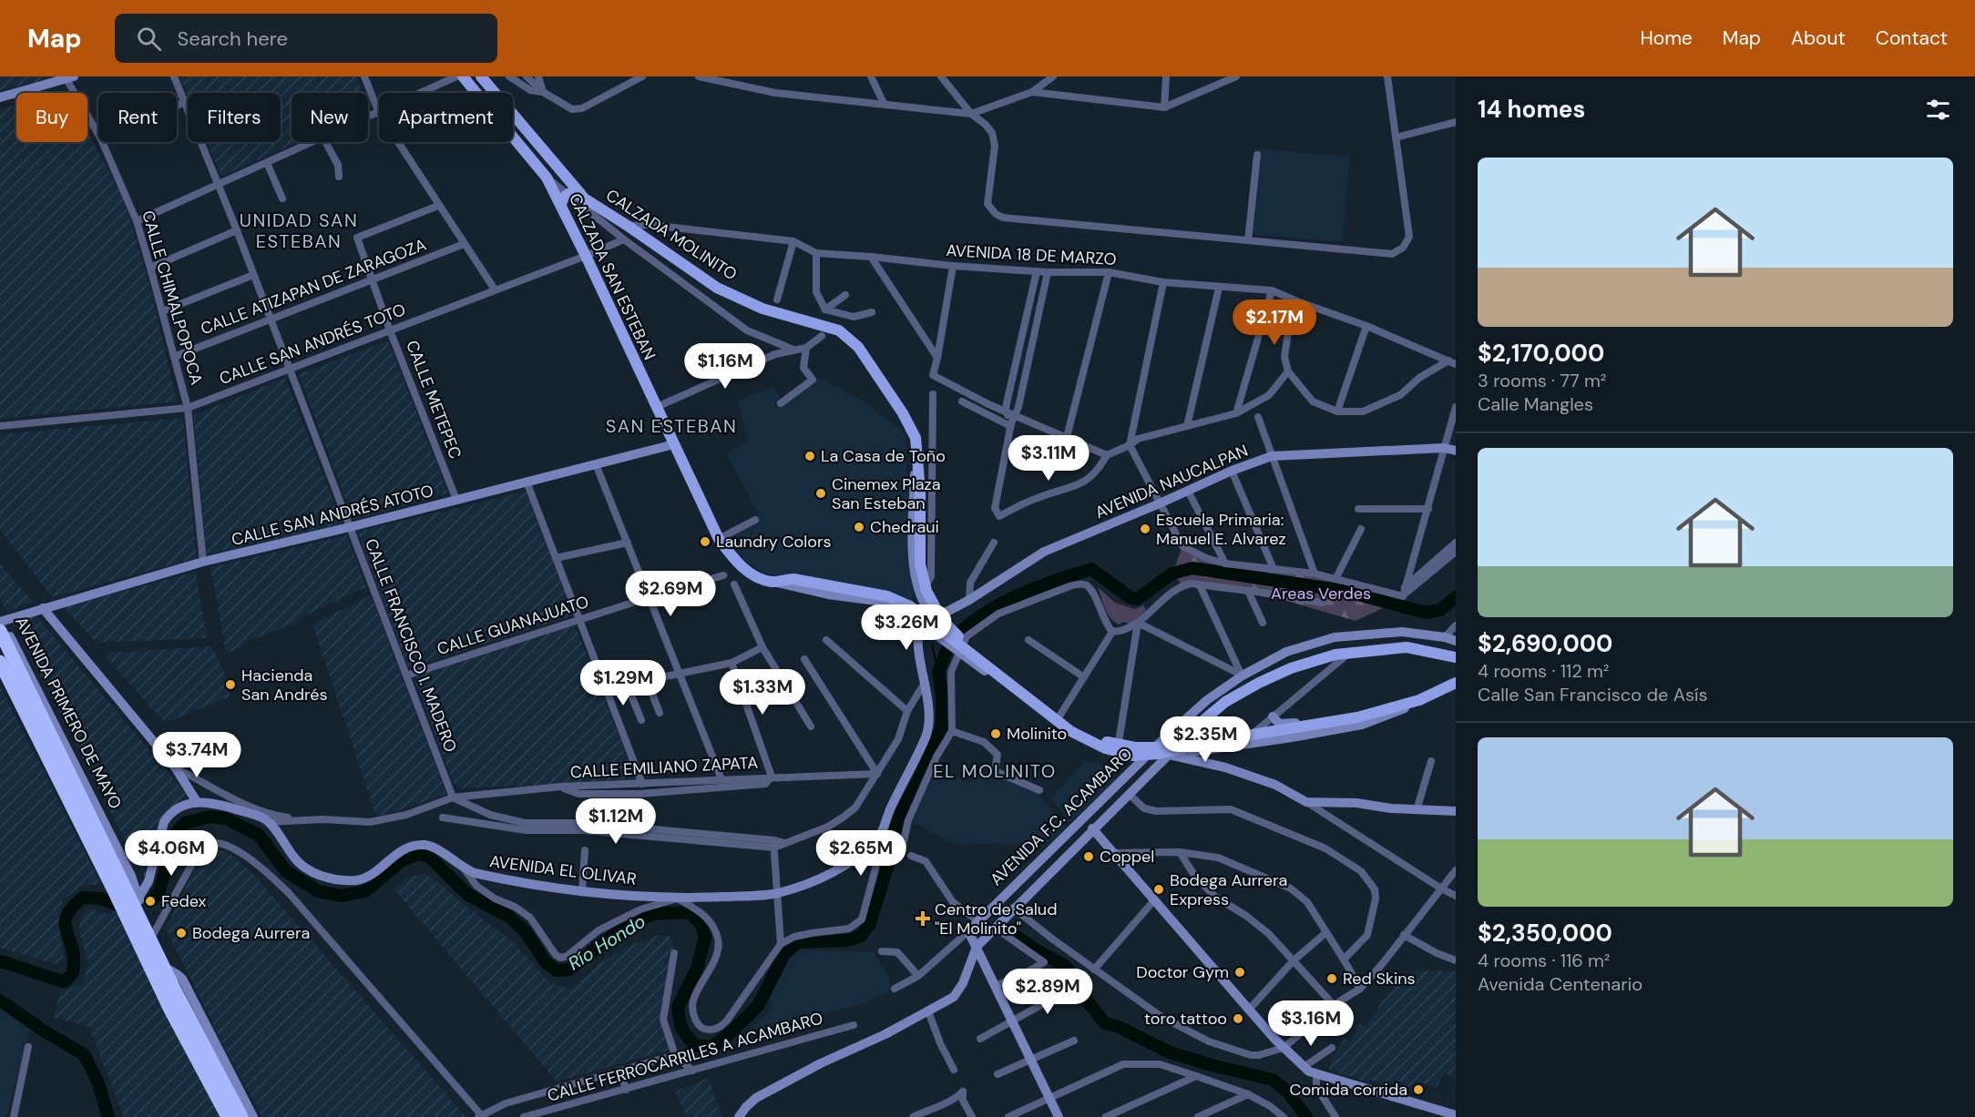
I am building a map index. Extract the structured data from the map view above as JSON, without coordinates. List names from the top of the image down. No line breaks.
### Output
{"streets":{"highway":["AVENIDA PRIMERO DE MAYO"],"main road":["CALZADA MOLINITO","CALZADA SAN ESTEBAN","AVENIDA NAUCALPAN","CALLE SAN ANDRÉS ATOTO","AVENIDA F.C. ACAMBARO","AVENIDA EL OLIVAR"],"street":["AVENIDA 18 DE MARZO","CALLE ATIZAPAN DE ZARAGOZA","CALLE CHIMALPOPOCA","CALLE SAN ANDRÉS TOTO","CALLE METEPEC","CALLE GUANAJUATO","CALLE FRANCISCO I. MADERO","CALLE EMILIANO ZAPATA","CALLE FERROCARRILES A ACAMBARO"]},"crossings":[["CALZADA MOLINITO","AVENIDA 18 DE MARZO"],["CALZADA MOLINITO","CALZADA SAN ESTEBAN"],["CALZADA MOLINITO","AVENIDA NAUCALPAN"],["CALZADA MOLINITO","AVENIDA F.C. ACAMBARO"],["CALZADA SAN ESTEBAN","CALLE SAN ANDRÉS TOTO"],["CALZADA SAN ESTEBAN","AVENIDA NAUCALPAN"],["CALZADA SAN ESTEBAN","CALLE SAN ANDRÉS ATOTO"],["CALLE ATIZAPAN DE ZARAGOZA","CALLE CHIMALPOPOCA"],["CALLE ATIZAPAN DE ZARAGOZA","CALLE METEPEC"],["CALLE ATIZAPAN DE ZARAGOZA","CALLE FRANCISCO I. MADERO"],["CALLE CHIMALPOPOCA","CALLE SAN ANDRÉS TOTO"],["CALLE CHIMALPOPOCA","CALLE SAN ANDRÉS ATOTO"],["CALLE SAN ANDRÉS TOTO","CALLE METEPEC"],["CALLE SAN ANDRÉS TOTO","CALLE FRANCISCO I. MADERO"],["CALLE METEPEC","CALLE SAN ANDRÉS ATOTO"],["AVENIDA NAUCALPAN","AVENIDA F.C. ACAMBARO"],["CALLE SAN ANDRÉS ATOTO","CALLE FRANCISCO I. MADERO"],["CALLE SAN ANDRÉS ATOTO","AVENIDA PRIMERO DE MAYO"],["CALLE GUANAJUATO","CALLE FRANCISCO I. MADERO"],["CALLE FRANCISCO I. MADERO","CALLE EMILIANO ZAPATA"],["CALLE EMILIANO ZAPATA","AVENIDA EL OLIVAR"]],"districts":["UNIDAD SAN ESTEBAN","SAN ESTEBAN","EL MOLINITO"],"water":["Río Hondo"],"parks":["Areas Verdes"],"places":{"other":["La Casa de Toño","Cinemex Plaza San Esteban","Chedraui","Escuela Primaria: Manuel E. Alvarez","Laundry Colors","Hacienda San Andrés","Molinito","Coppel","Bodega Aurrera Express","Fedex","Bodega Aurrera","Doctor Gym","Red Skins","toro tattoo","Comida corrida"],"health":["Centro de Salud \"El Molinito\""]},"page":{"header":"Map","search":"Search here","nav":["Home","Map","About","Contact"],"heading":"14 homes","chip":["Buy","Rent","Filters","New","Apartment"],"list":[{"name":"$2,170,000","note":"3 rooms · 77 m² · Calle Mangles"},{"name":"$2,690,000","note":"4 rooms · 112 m² · Calle San Francisco de Asís"},{"name":"$2,350,000","note":"4 rooms · 116 m² · Avenida Centenario"}],"price":["$2.17M","$1.16M","$3.11M","$2.69M","$3.26M","$1.29M","$1.33M","$2.35M","$3.74M","$1.12M","$4.06M","$2.65M","$2.89M","$3.16M"]}}
